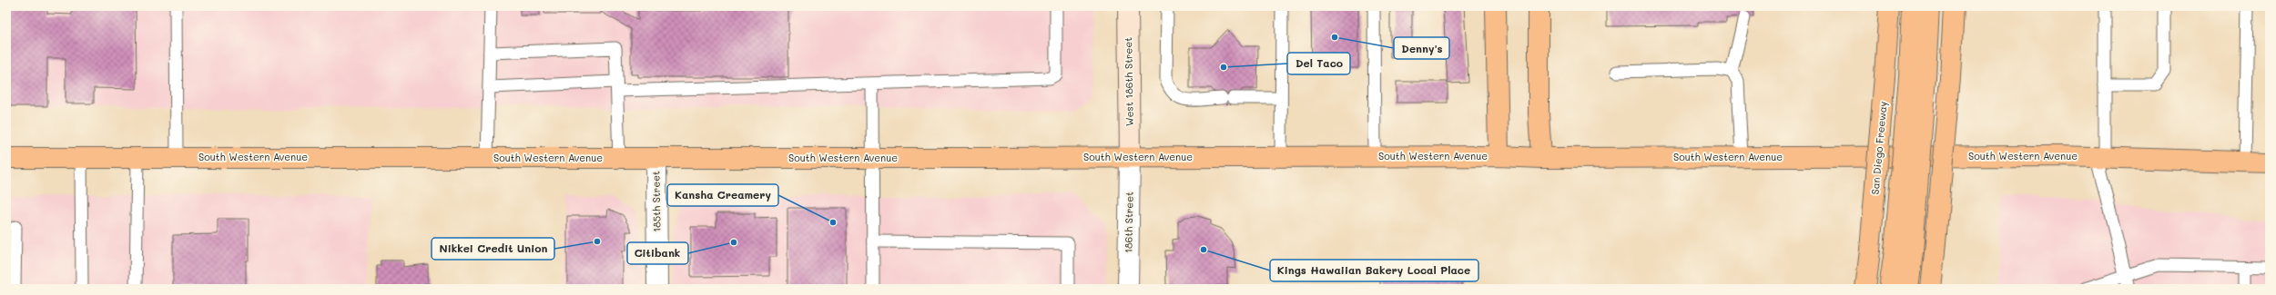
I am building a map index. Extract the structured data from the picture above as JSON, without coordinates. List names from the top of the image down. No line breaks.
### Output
{"streets":{"main road":["San Diego Freeway","South Western Avenue"],"street":["West 186th Street","185th Street","186th Street"]},"crossings":[["West 186th Street","South Western Avenue"],["West 186th Street","186th Street"],["South Western Avenue","185th Street"],["South Western Avenue","186th Street"]],"places":["Denny's","Del Taco","Kansha Creamery","Nikkei Credit Union","Citibank","Kings Hawaiian Bakery Local Place"]}
